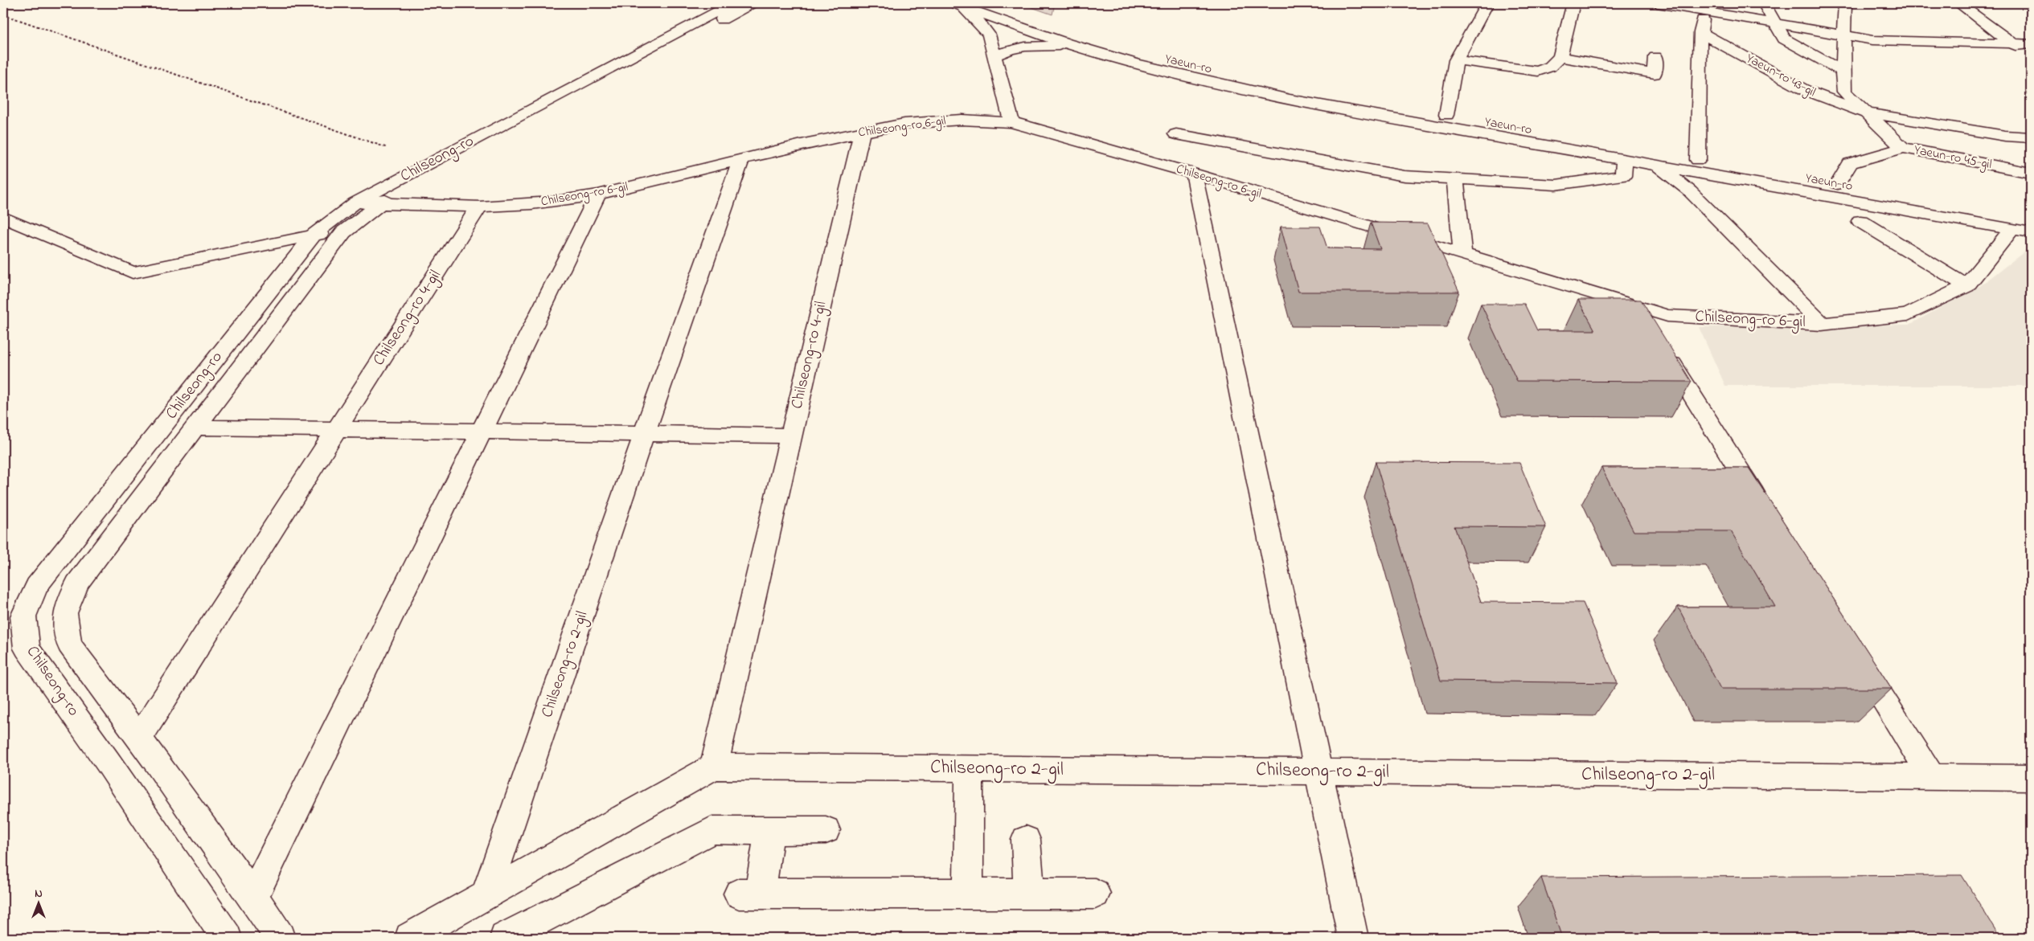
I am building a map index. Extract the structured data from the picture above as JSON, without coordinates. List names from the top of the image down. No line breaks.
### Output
{"streets":{"street":["Yaeun-ro","Yaeun-ro 43-gil","Chilseong-ro 6-gil","Yaeun-ro 45-gil","Chilseong-ro","Chilseong-ro 4-gil","Chilseong-ro 2-gil"]},"crossings":[["Yaeun-ro","Chilseong-ro 6-gil"],["Yaeun-ro 43-gil","Yaeun-ro 45-gil"],["Chilseong-ro 6-gil","Chilseong-ro"],["Chilseong-ro 6-gil","Chilseong-ro 4-gil"]],"north":"top"}
